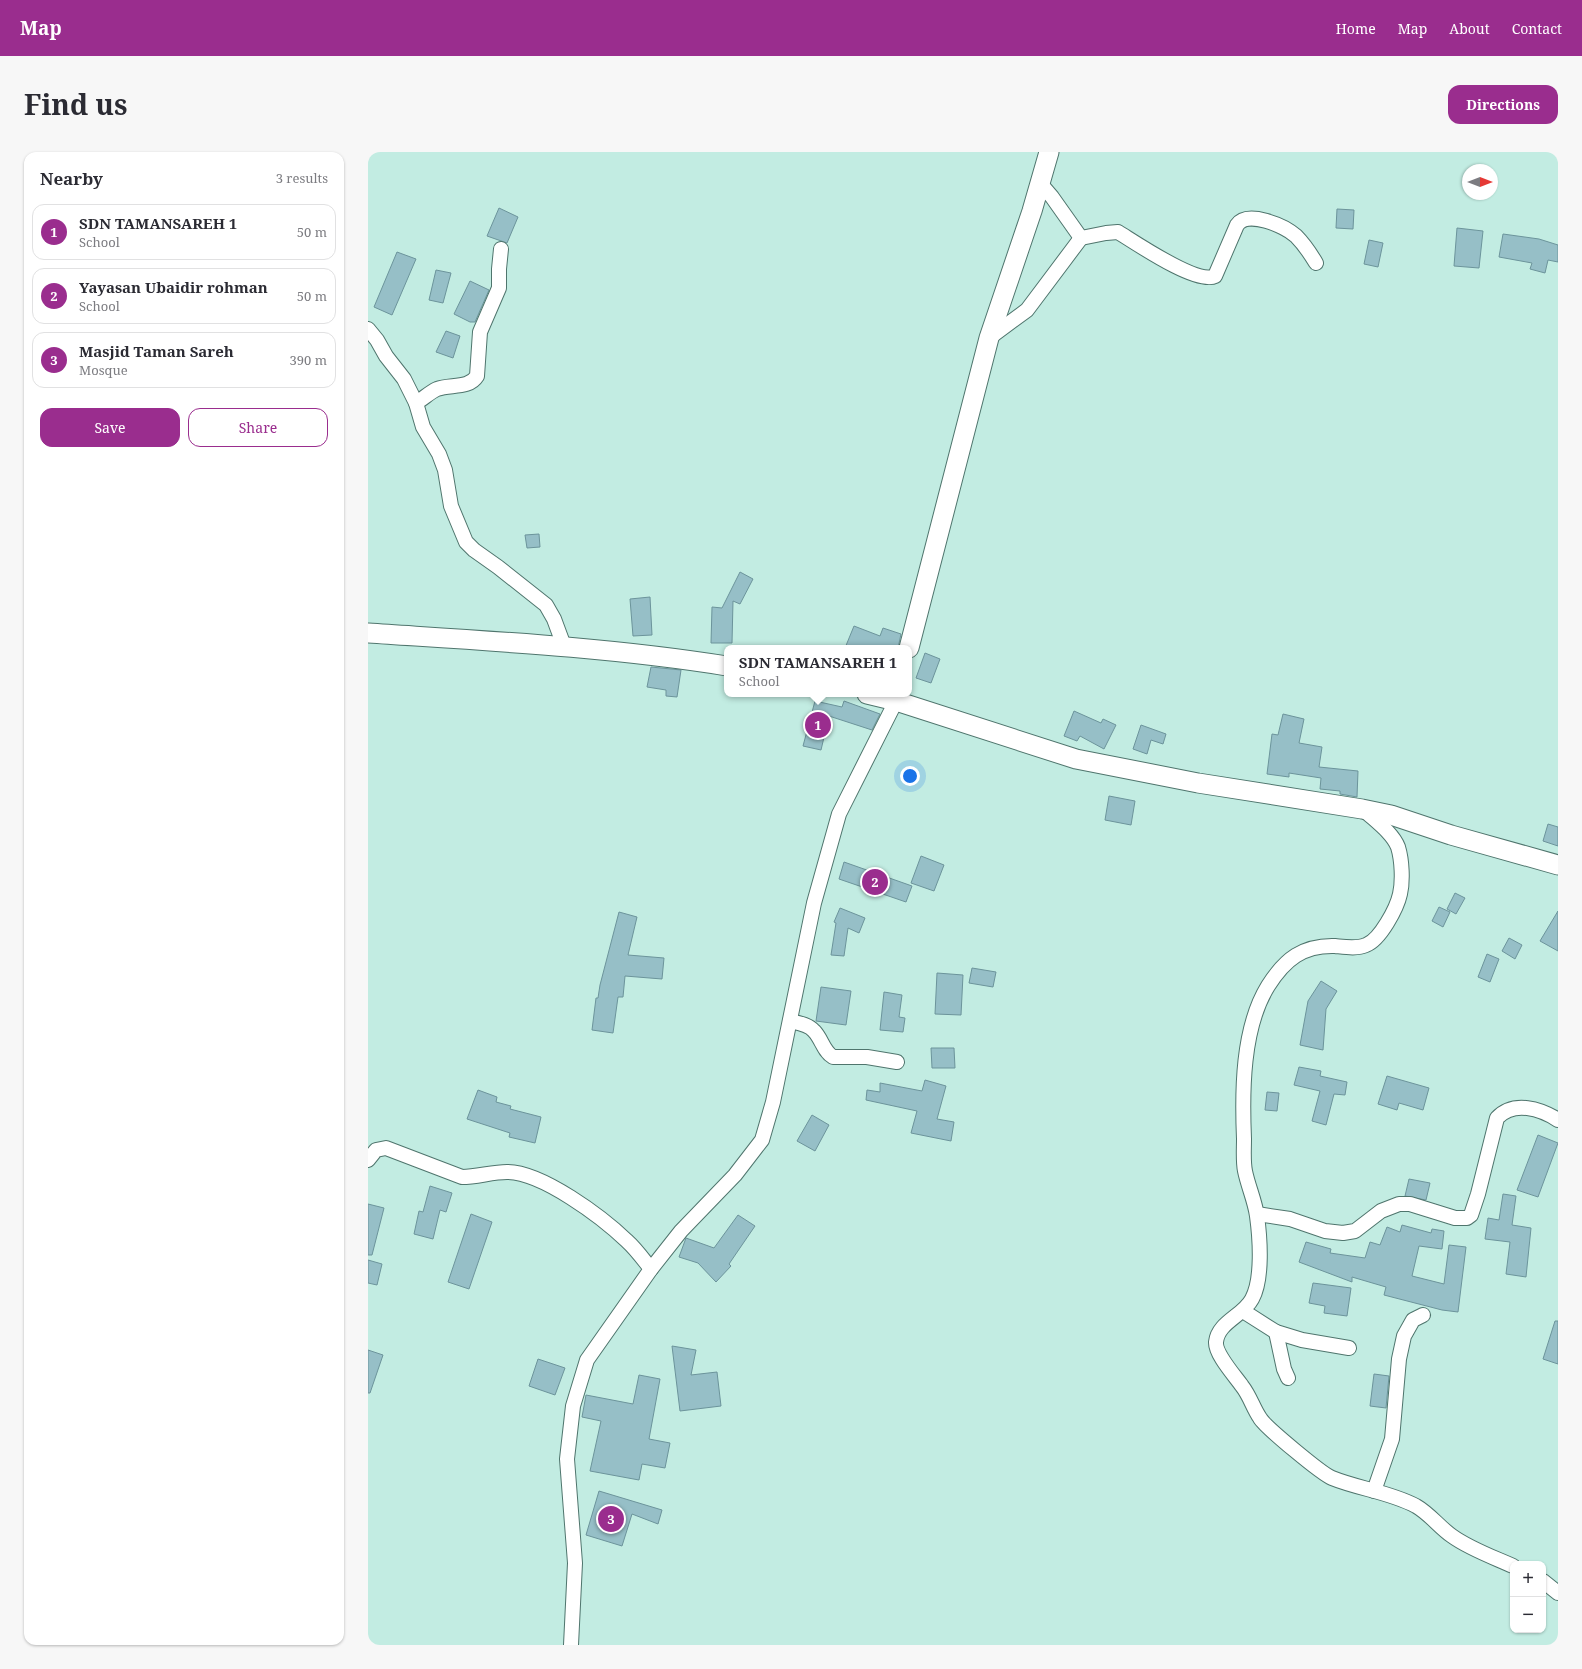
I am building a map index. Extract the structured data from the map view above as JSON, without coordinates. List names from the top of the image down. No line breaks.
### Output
{"north":"right","page":{"header":"Map","nav":["Home","Map","About","Contact"],"title":"Find us","buttons":["Directions",["Save","Share"]],"heading":["Nearby","3 results"],"list":[{"mark":"1","name":"SDN TAMANSAREH 1","note":"School","value":"50 m"},{"mark":"2","name":"Yayasan Ubaidir rohman","note":"School","value":"50 m"},{"mark":"3","name":"Masjid Taman Sareh","note":"Mosque","value":"390 m"}],"popup":["SDN TAMANSAREH 1","School"],"pins":["1","2","3"],"map_buttons":["+","−"]}}
